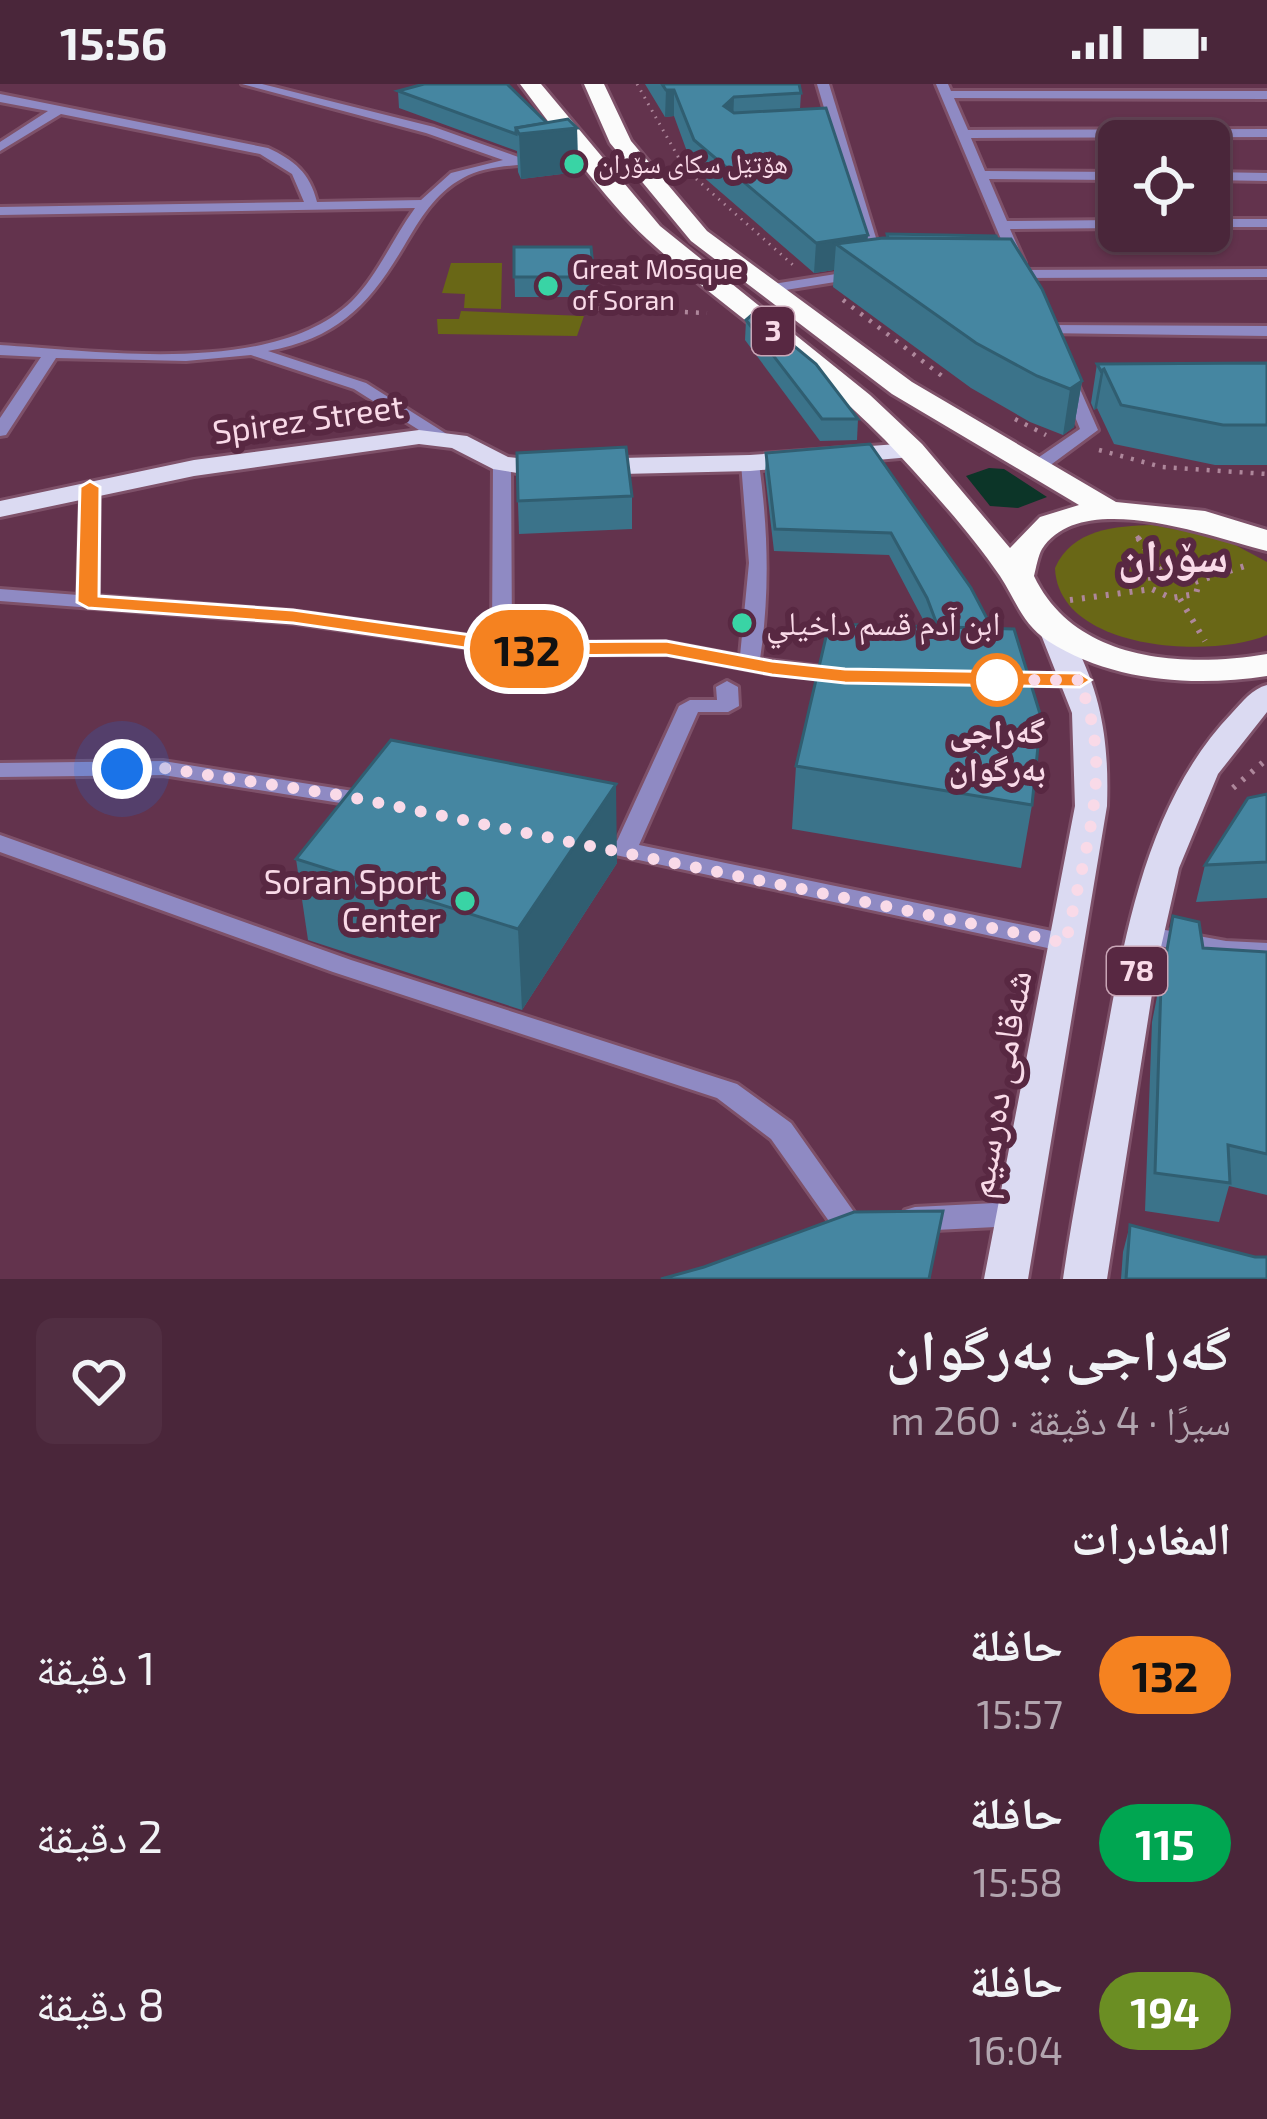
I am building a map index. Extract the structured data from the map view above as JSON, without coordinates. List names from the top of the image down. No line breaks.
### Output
{"streets":{"highway":["3"],"main road":["Spirez Street","78","شەقامی دەرسیم"]},"crossings":[["3","Spirez Street"],["3","شەقامی دەرسیم"]],"districts":["سۆران"],"places":["هۆتێل سکای سۆران","Great Mosque of Soran","ابن آدم قسم داخيلي","گەراجی بەرگوان","Soran Sport Center"],"lines":["bus line 132"],"page":{"status":"15:56","on_map":"132","heading":[["گەراجی بەرگوان","سيرًا · 4 دقيقة · 260 m"],"المغادرات"],"list":[{"mark":"132","name":"حافلة","note":"15:57","value":"1 دقيقة"},{"mark":"115","name":"حافلة","note":"15:58","value":"2 دقيقة"},{"mark":"194","name":"حافلة","note":"16:04","value":"8 دقيقة"}]}}
